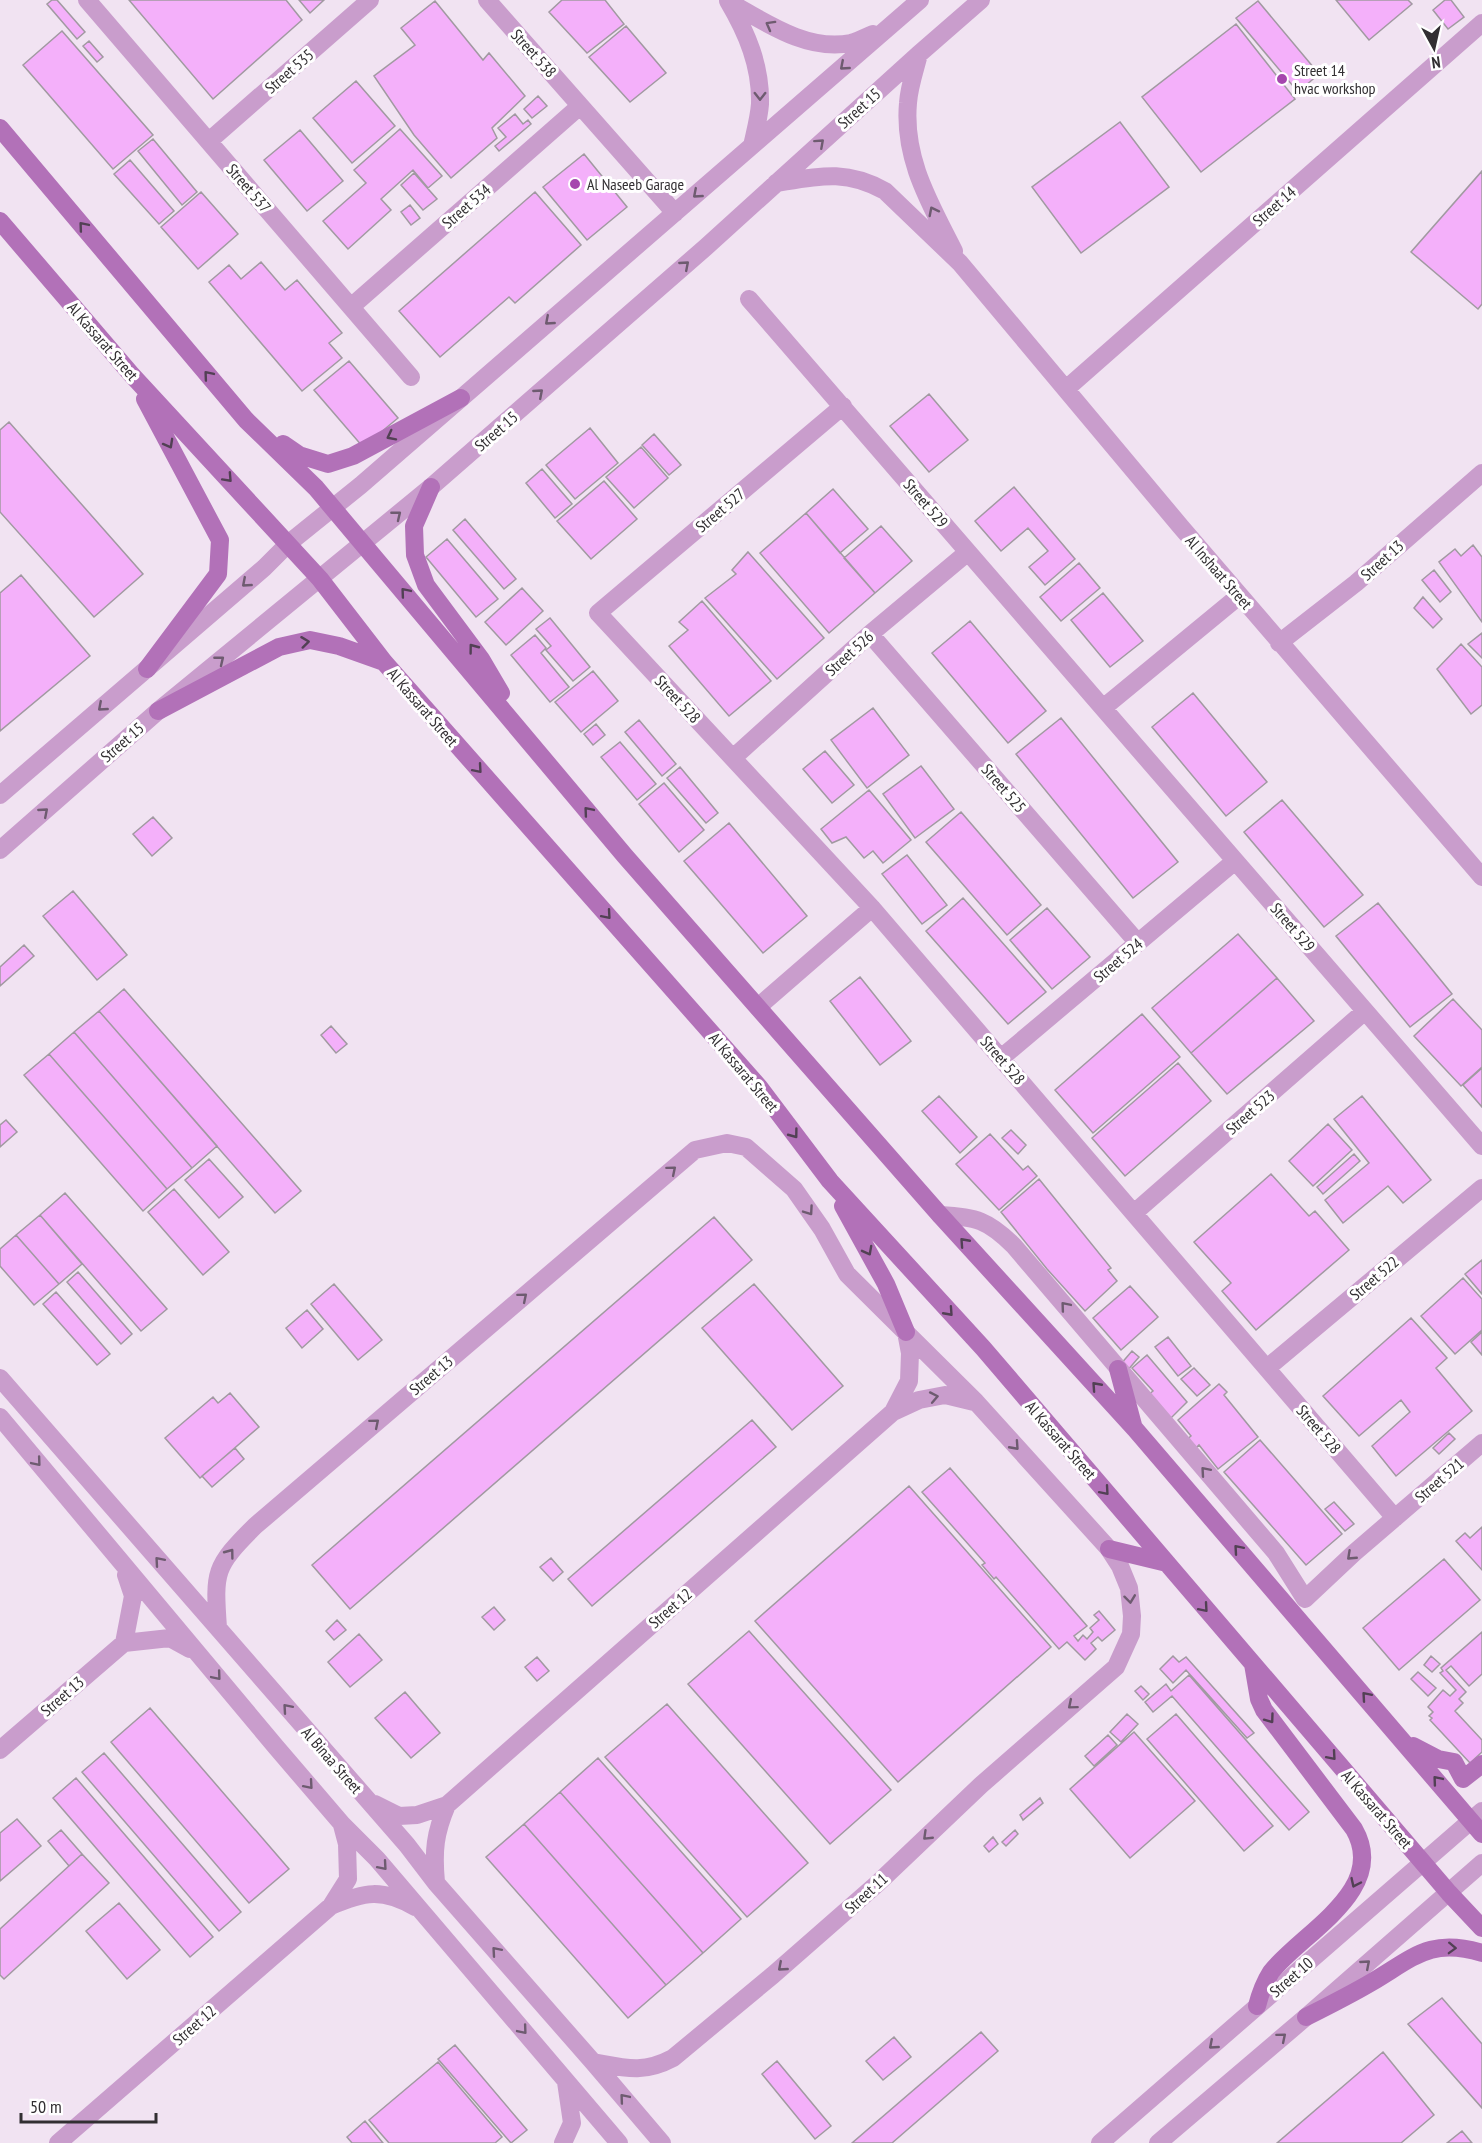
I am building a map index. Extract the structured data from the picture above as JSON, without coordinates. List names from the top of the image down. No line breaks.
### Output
{"streets":{"street":["Street 538","Street 535","Street 15","Street 537","Street 534","Street 14","Al Kassarat Street","Street 529","Street 527","Street 13","Al Inshaat Street","Street 526","Street 528","Street 525","Street 524","Street 523","Street 522","Street 521","Street 12","Al Binaa Street","Street 11","Street 10"]},"crossings":[["Street 538","Street 534"],["Street 535","Street 537"],["Street 15","Al Kassarat Street"],["Street 15","Al Inshaat Street"],["Street 537","Street 534"],["Street 14","Al Inshaat Street"],["Al Kassarat Street","Street 10"],["Street 529","Street 527"],["Street 529","Street 526"],["Street 529","Street 524"],["Street 529","Street 523"],["Street 527","Street 528"],["Street 13","Al Inshaat Street"],["Street 13","Street 12"],["Street 13","Al Binaa Street"],["Street 526","Street 528"],["Street 526","Street 525"],["Street 528","Street 524"],["Street 528","Street 523"],["Street 528","Street 522"],["Street 528","Street 521"],["Street 525","Street 524"],["Street 12","Al Binaa Street"],["Al Binaa Street","Street 11"]],"one_way":["Street 11"],"places":["Street 14 hvac workshop","Al Naseeb Garage"],"scale_bar":"50 m","north":"bottom"}
